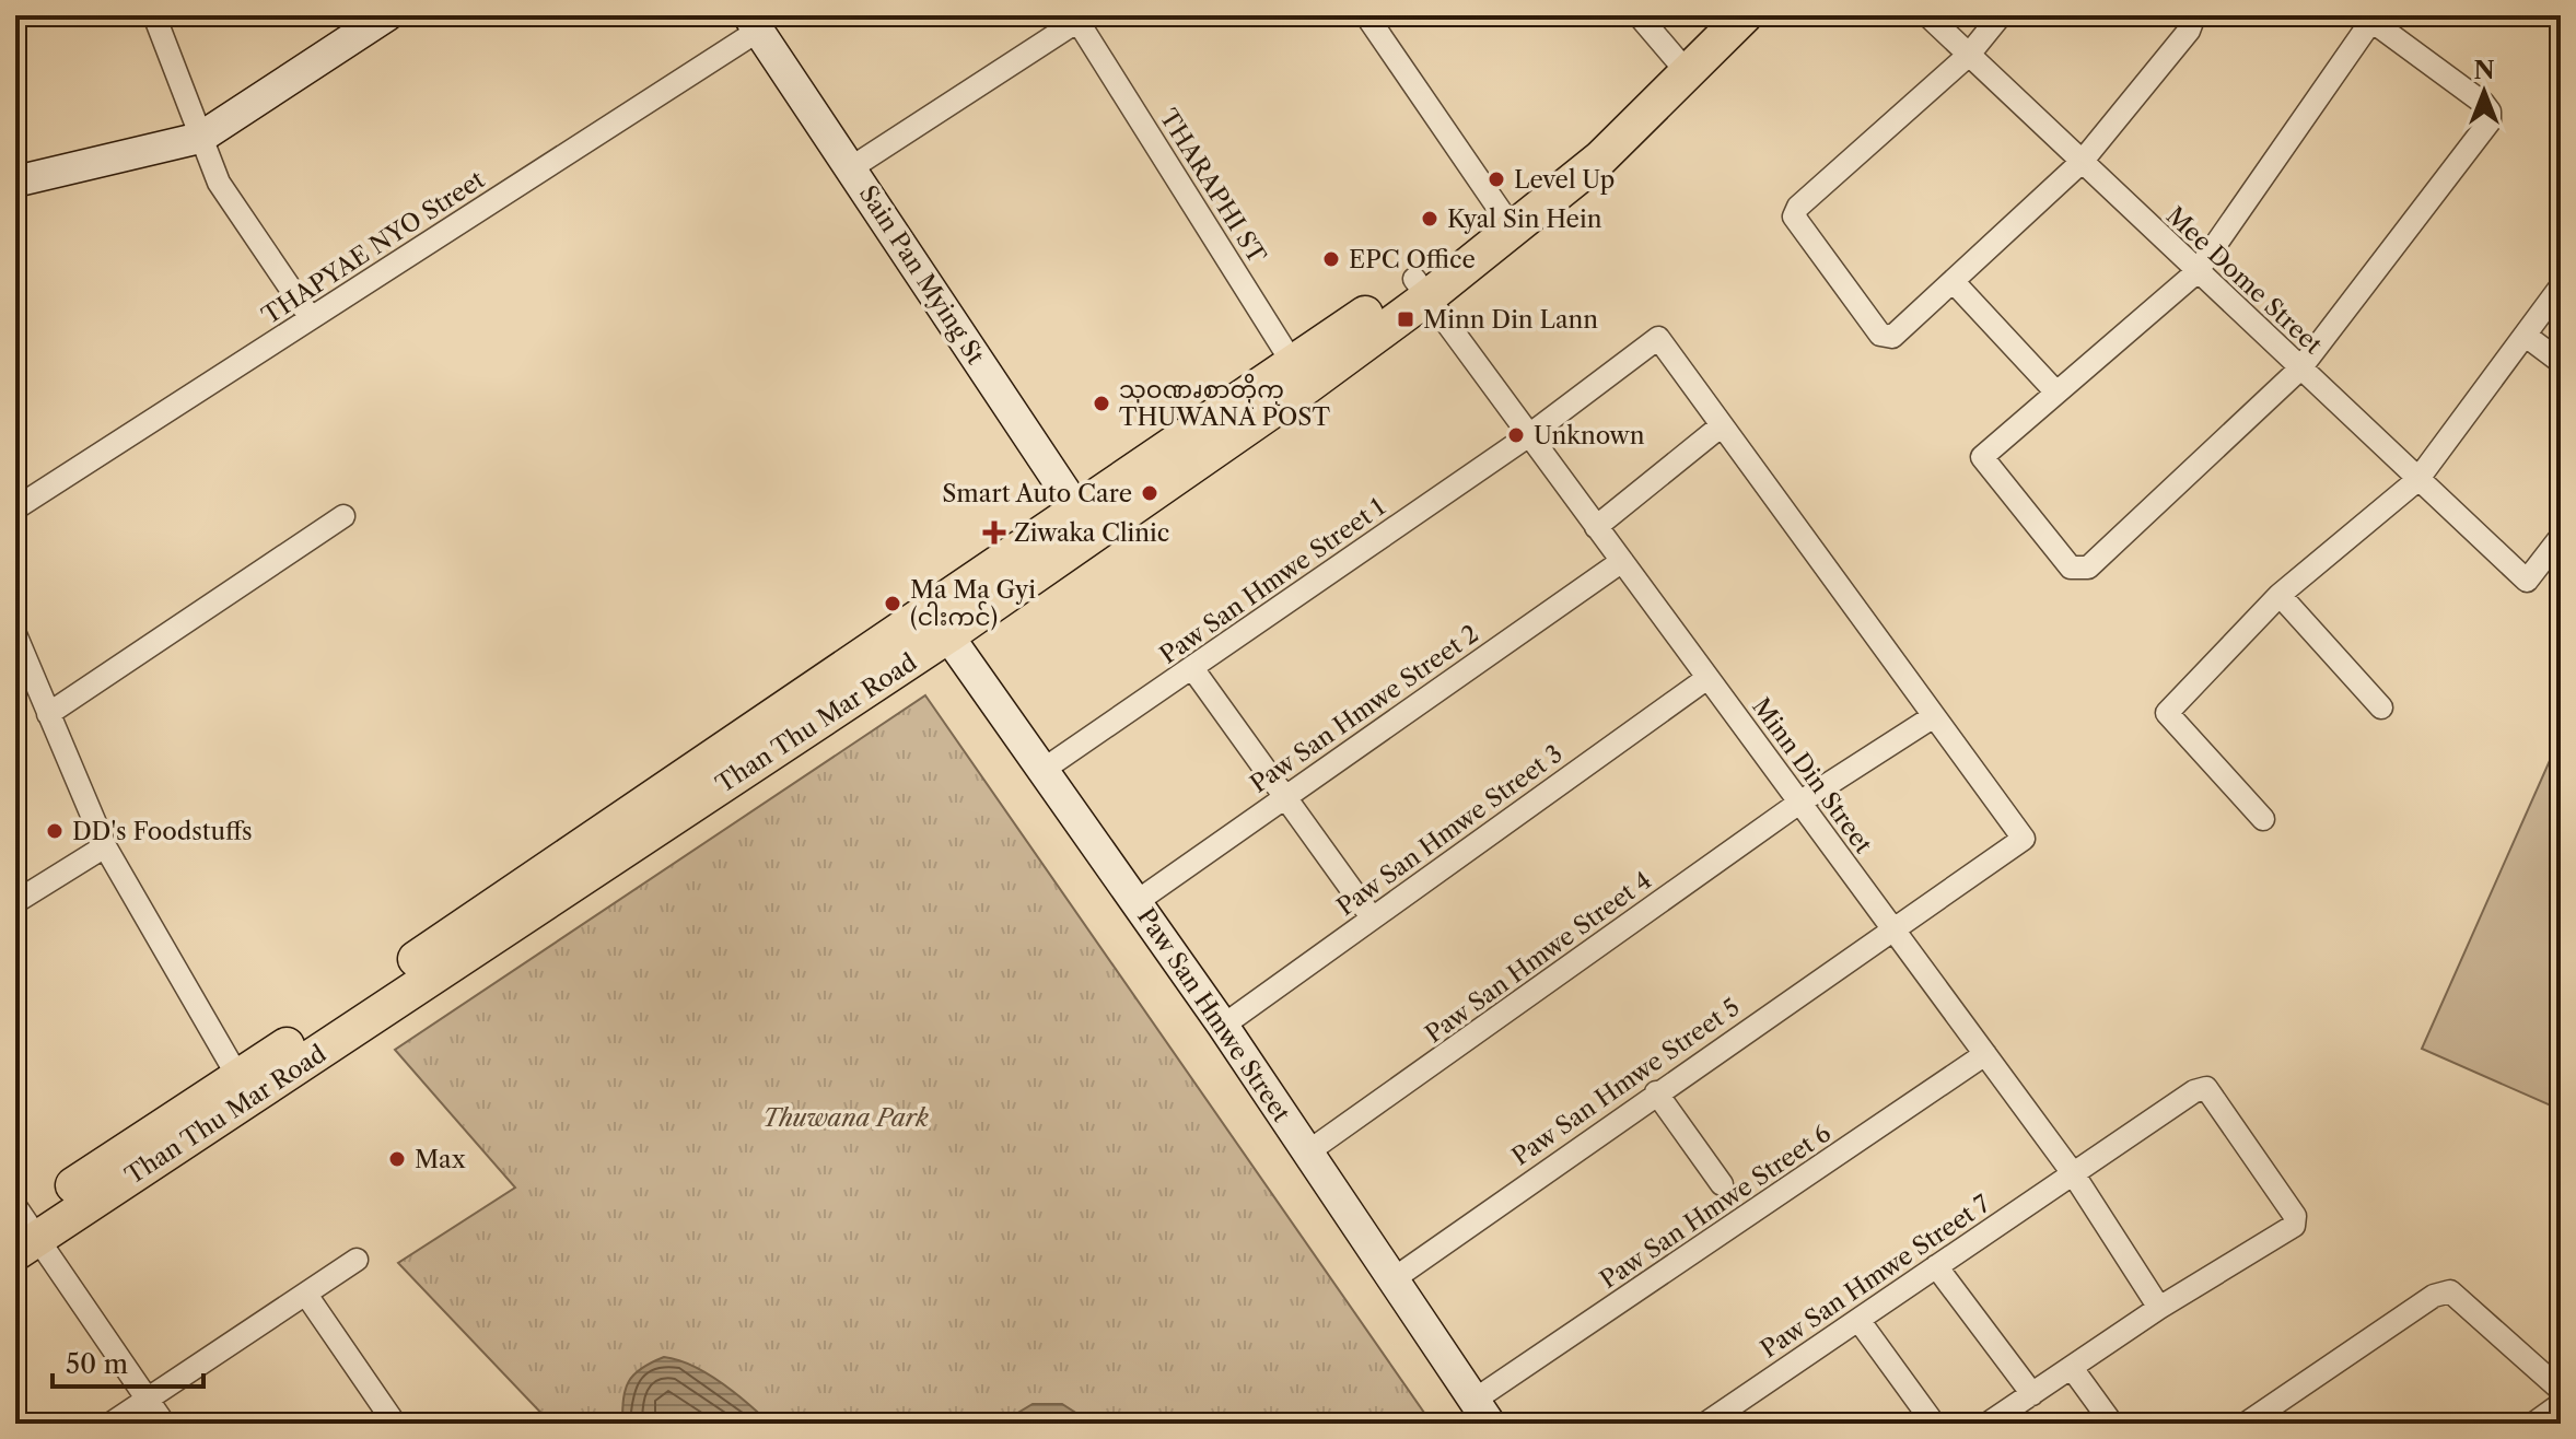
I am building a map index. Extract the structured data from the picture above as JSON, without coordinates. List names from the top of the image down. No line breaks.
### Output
{"streets":{"main road":["Than Thu Mar Road"],"street":["THARAPHI ST","THAPYAE NYO Street","Sain Pan Mying St","Mee Dome Street","Paw San Hmwe Street 1","Paw San Hmwe Street 2","Minn Din Street","Paw San Hmwe Street 3","Paw San Hmwe Street 4","Paw San Hmwe Street","Paw San Hmwe Street 5","Paw San Hmwe Street 6","Paw San Hmwe Street 7"]},"crossings":[["THARAPHI ST","Than Thu Mar Road"],["THAPYAE NYO Street","Sain Pan Mying St"],["Sain Pan Mying St","Than Thu Mar Road"],["Paw San Hmwe Street 1","Minn Din Street"],["Paw San Hmwe Street 1","Paw San Hmwe Street"],["Paw San Hmwe Street 2","Minn Din Street"],["Paw San Hmwe Street 2","Paw San Hmwe Street"],["Than Thu Mar Road","Minn Din Street"],["Than Thu Mar Road","Paw San Hmwe Street"],["Minn Din Street","Paw San Hmwe Street 3"],["Minn Din Street","Paw San Hmwe Street 4"],["Minn Din Street","Paw San Hmwe Street 5"],["Minn Din Street","Paw San Hmwe Street 6"],["Minn Din Street","Paw San Hmwe Street 7"],["Paw San Hmwe Street 3","Paw San Hmwe Street"],["Paw San Hmwe Street 4","Paw San Hmwe Street"],["Paw San Hmwe Street 4","Paw San Hmwe Street 5"],["Paw San Hmwe Street","Paw San Hmwe Street 5"],["Paw San Hmwe Street","Paw San Hmwe Street 6"]],"parks":["Thuwana Park"],"places":{"other":["Level Up","Kyal Sin Hein","EPC Office","သုဝဏၧစာတိုက္ THUWANA POST","Unknown","Smart Auto Care","Ma Ma Gyi (ငါးကင်)","DD's Foodstuffs","Max"],"transit":["Minn Din Lann"],"health":["Ziwaka Clinic"]},"scale_bar":"50 m","north":"top"}
